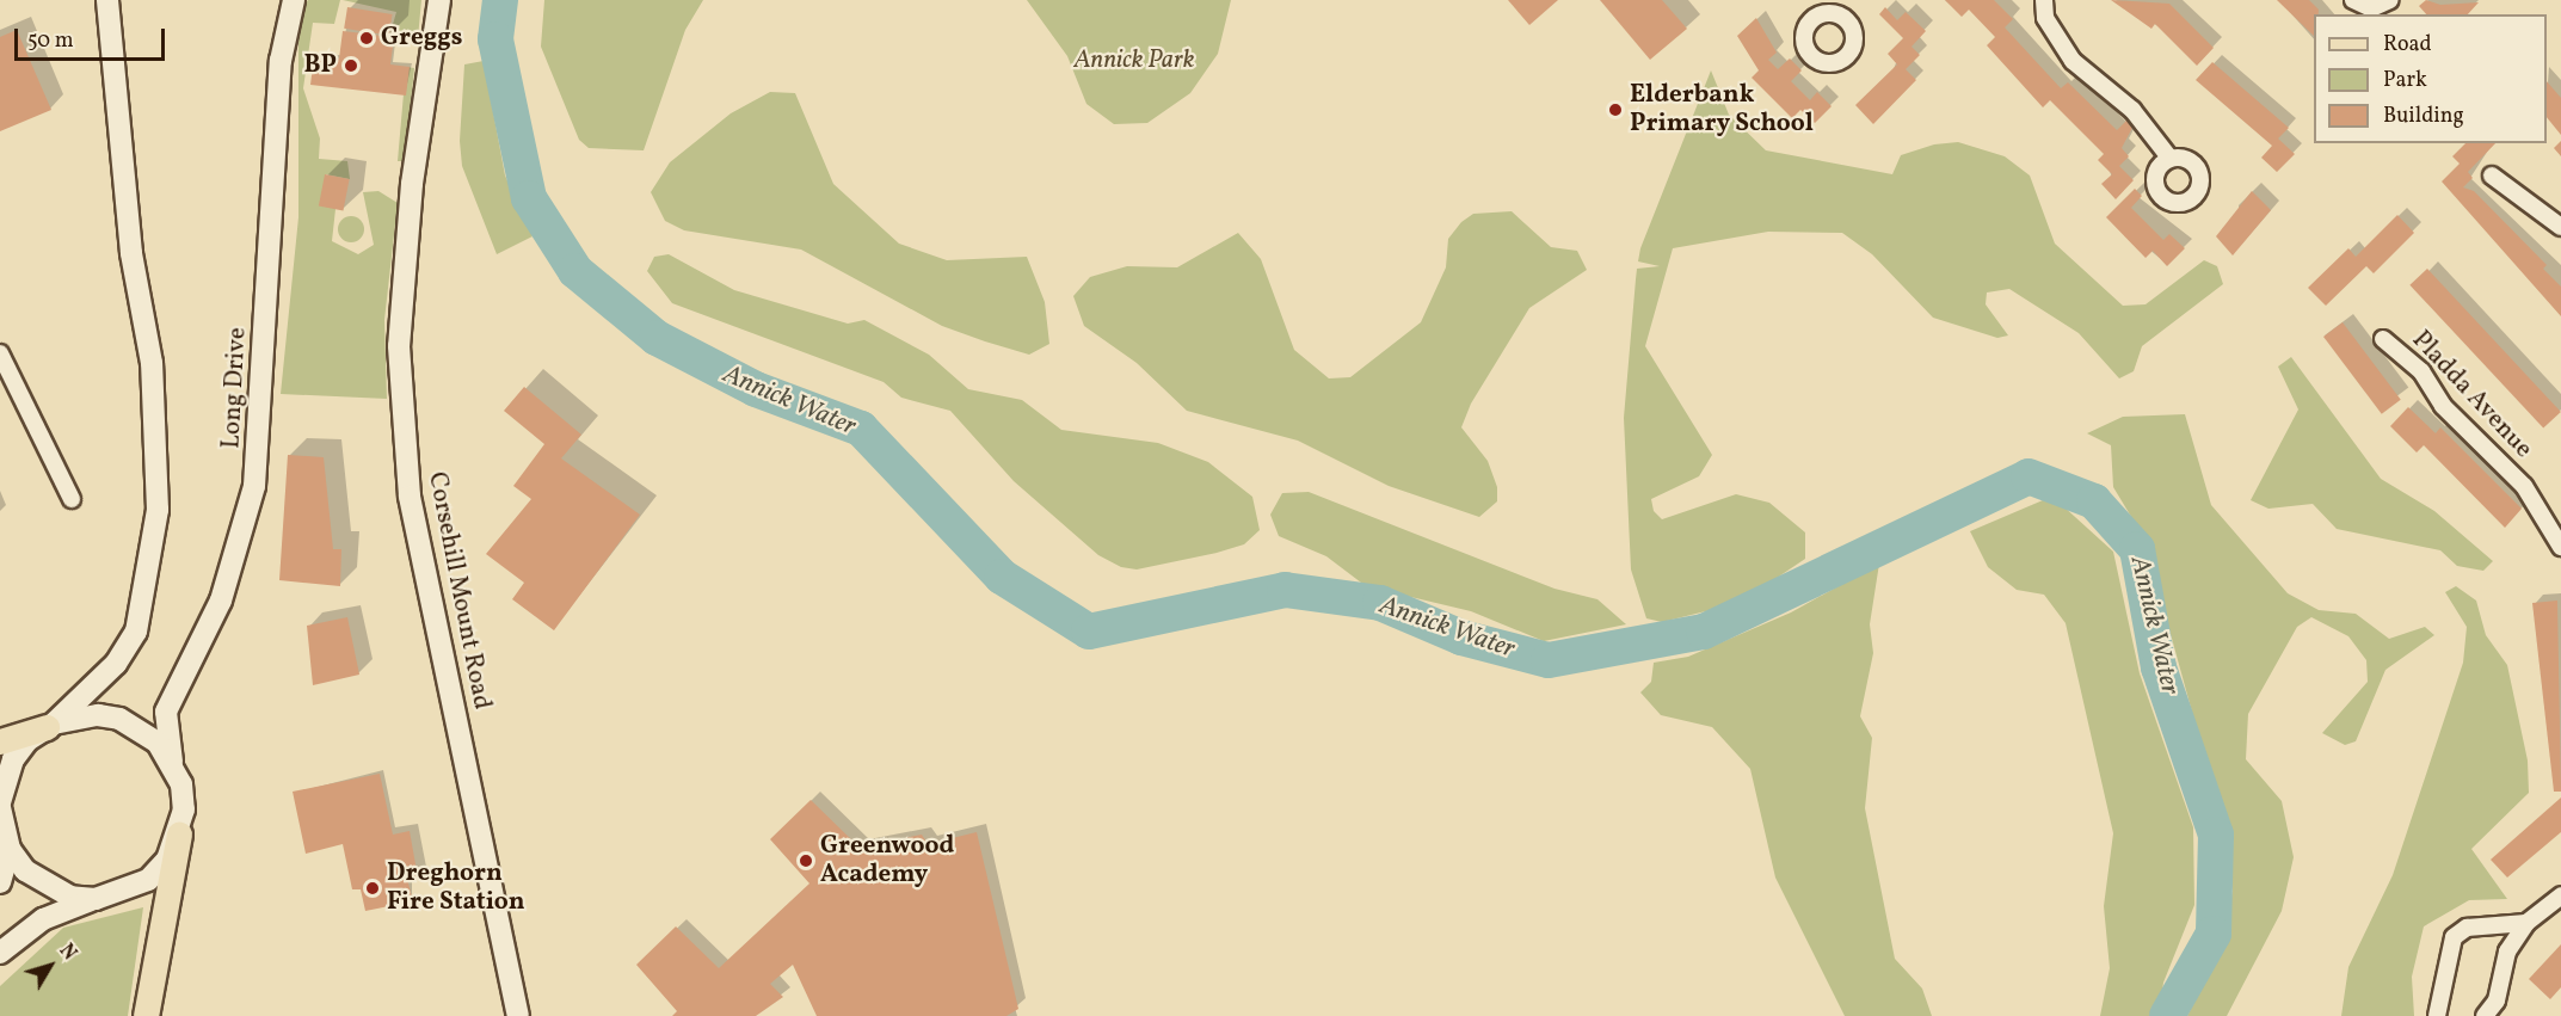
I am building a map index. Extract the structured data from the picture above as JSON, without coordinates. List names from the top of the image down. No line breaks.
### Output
{"streets":{"main road":["Long Drive","Corsehill Mount Road"],"street":["Pladda Avenue"]},"water":["Annick Water"],"parks":["Annick Park"],"places":["Greggs","BP","Elderbank Primary School","Greenwood Academy","Dreghorn Fire Station"],"legend":["Road","Park","Building"],"scale_bar":"50 m","north":"top right"}
